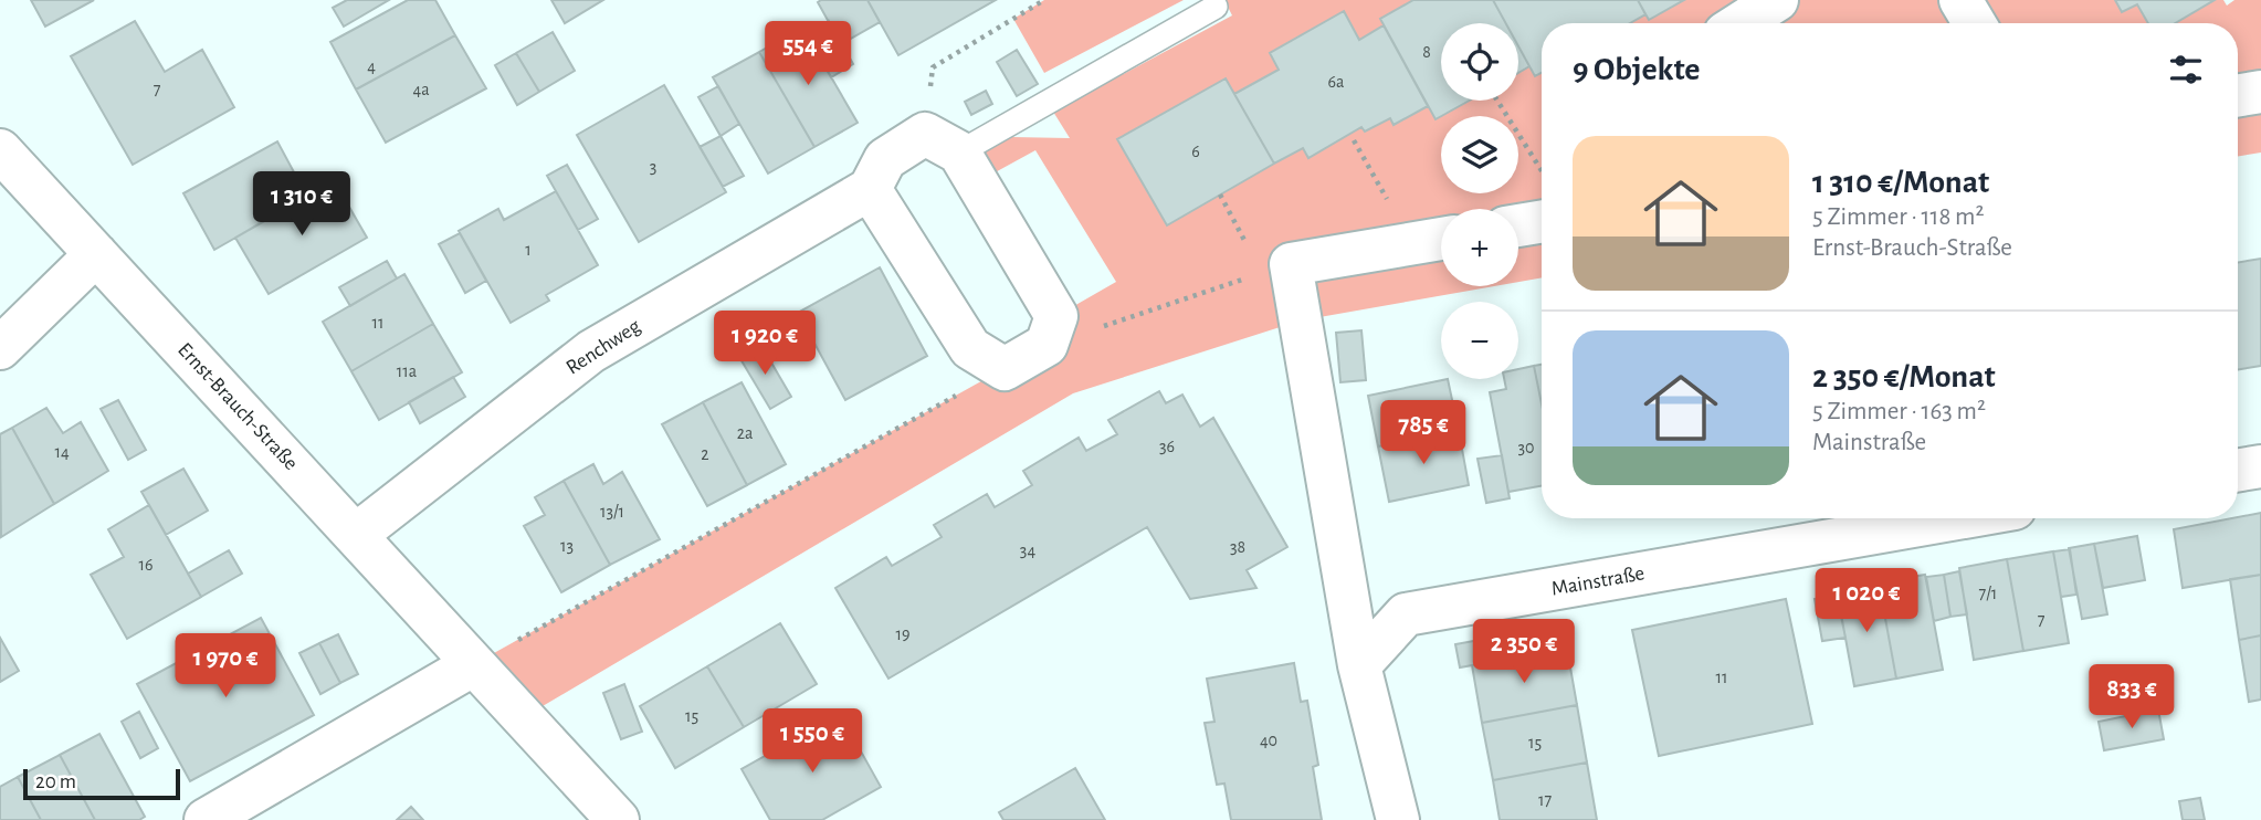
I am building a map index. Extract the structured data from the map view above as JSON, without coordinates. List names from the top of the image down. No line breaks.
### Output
{"streets":{"street":["Renchweg","Ernst-Brauch-Straße","Mainstraße"]},"crossings":[["Renchweg","Ernst-Brauch-Straße"]],"house_numbers":["8","4","6a","7","4a","6","3","1","11","11a","2a","36","30","14","2","13/1","13","38","34","16","7/1","7","19","11","15","40","15","17"],"scale_bar":"20 m","page":{"price":["554 €","1 310 €","1 920 €","785 €","1 020 €","2 350 €","1 970 €","833 €","1 550 €"],"map_buttons":["+","−"],"heading":"9 Objekte","list":[{"name":"1 310 €/Monat","note":"5 Zimmer · 118 m² · Ernst-Brauch-Straße"},{"name":"2 350 €/Monat","note":"5 Zimmer · 163 m² · Mainstraße"}],"scale":"20 m"}}
